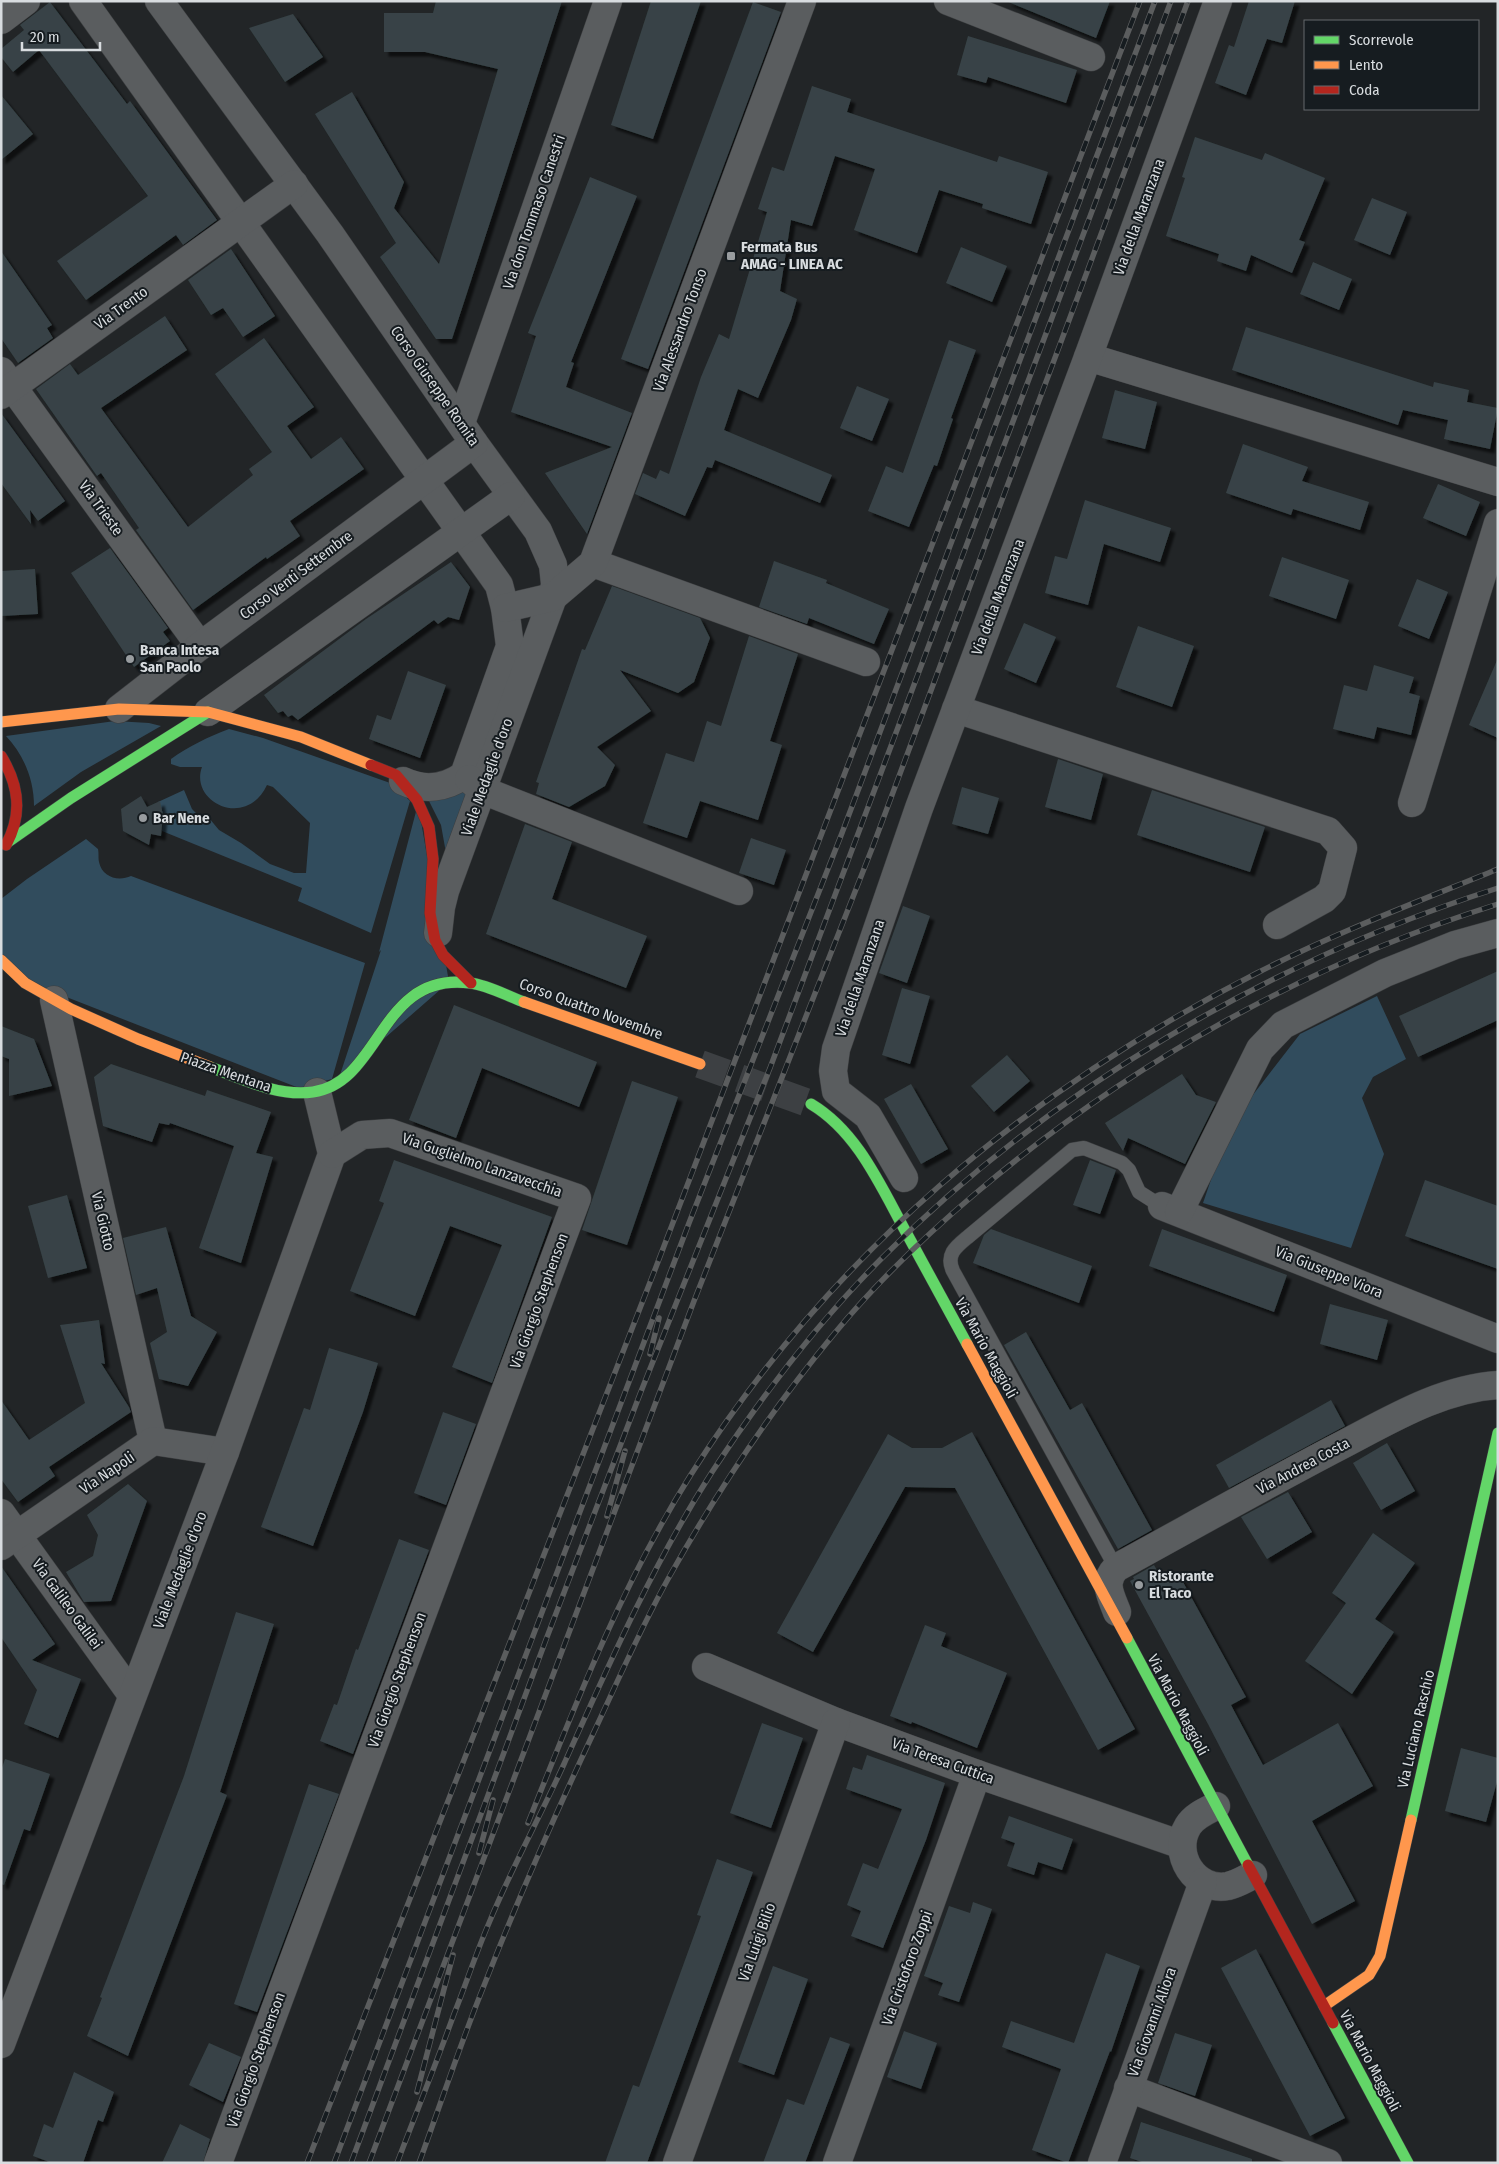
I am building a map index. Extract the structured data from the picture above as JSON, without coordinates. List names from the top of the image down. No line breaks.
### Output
{"streets":{"street":["Via don Tommaso Canestri","Via della Maranzana","Via Trento","Via Alessandro Tonso","Corso Giuseppe Romita","Via Trieste","Corso Venti Settembre","Viale Medaglie d'oro","Corso Quattro Novembre","Piazza Mentana","Via Guglielmo Lanzavecchia","Via Giotto","Via Giuseppe Viora","Via Giorgio Stephenson","Via Mario Maggioli","Via Andrea Costa","Via Napoli","Via Galileo Galilei","Via Luciano Raschio","Via Teresa Cuttica","Via Luigi Bilio","Via Cristoforo Zoppi","Via Giovanni Aliora"]},"crossings":[["Via don Tommaso Canestri","Corso Giuseppe Romita"],["Via don Tommaso Canestri","Corso Venti Settembre"],["Via Trento","Via Trieste"],["Corso Giuseppe Romita","Corso Venti Settembre"],["Corso Giuseppe Romita","Viale Medaglie d'oro"],["Via Trieste","Corso Venti Settembre"],["Viale Medaglie d'oro","Via Guglielmo Lanzavecchia"],["Viale Medaglie d'oro","Via Galileo Galilei"],["Piazza Mentana","Via Giotto"],["Via Guglielmo Lanzavecchia","Via Giorgio Stephenson"],["Via Giotto","Via Napoli"],["Via Mario Maggioli","Via Luciano Raschio"],["Via Napoli","Via Galileo Galilei"],["Via Teresa Cuttica","Via Luigi Bilio"],["Via Teresa Cuttica","Via Cristoforo Zoppi"]],"places":{"transit":["Fermata Bus AMAG - LINEA AC"],"other":["Banca Intesa San Paolo","Bar Nene","Ristorante El Taco"]},"legend":["Scorrevole","Lento","Coda"],"scale_bar":"20 m"}
